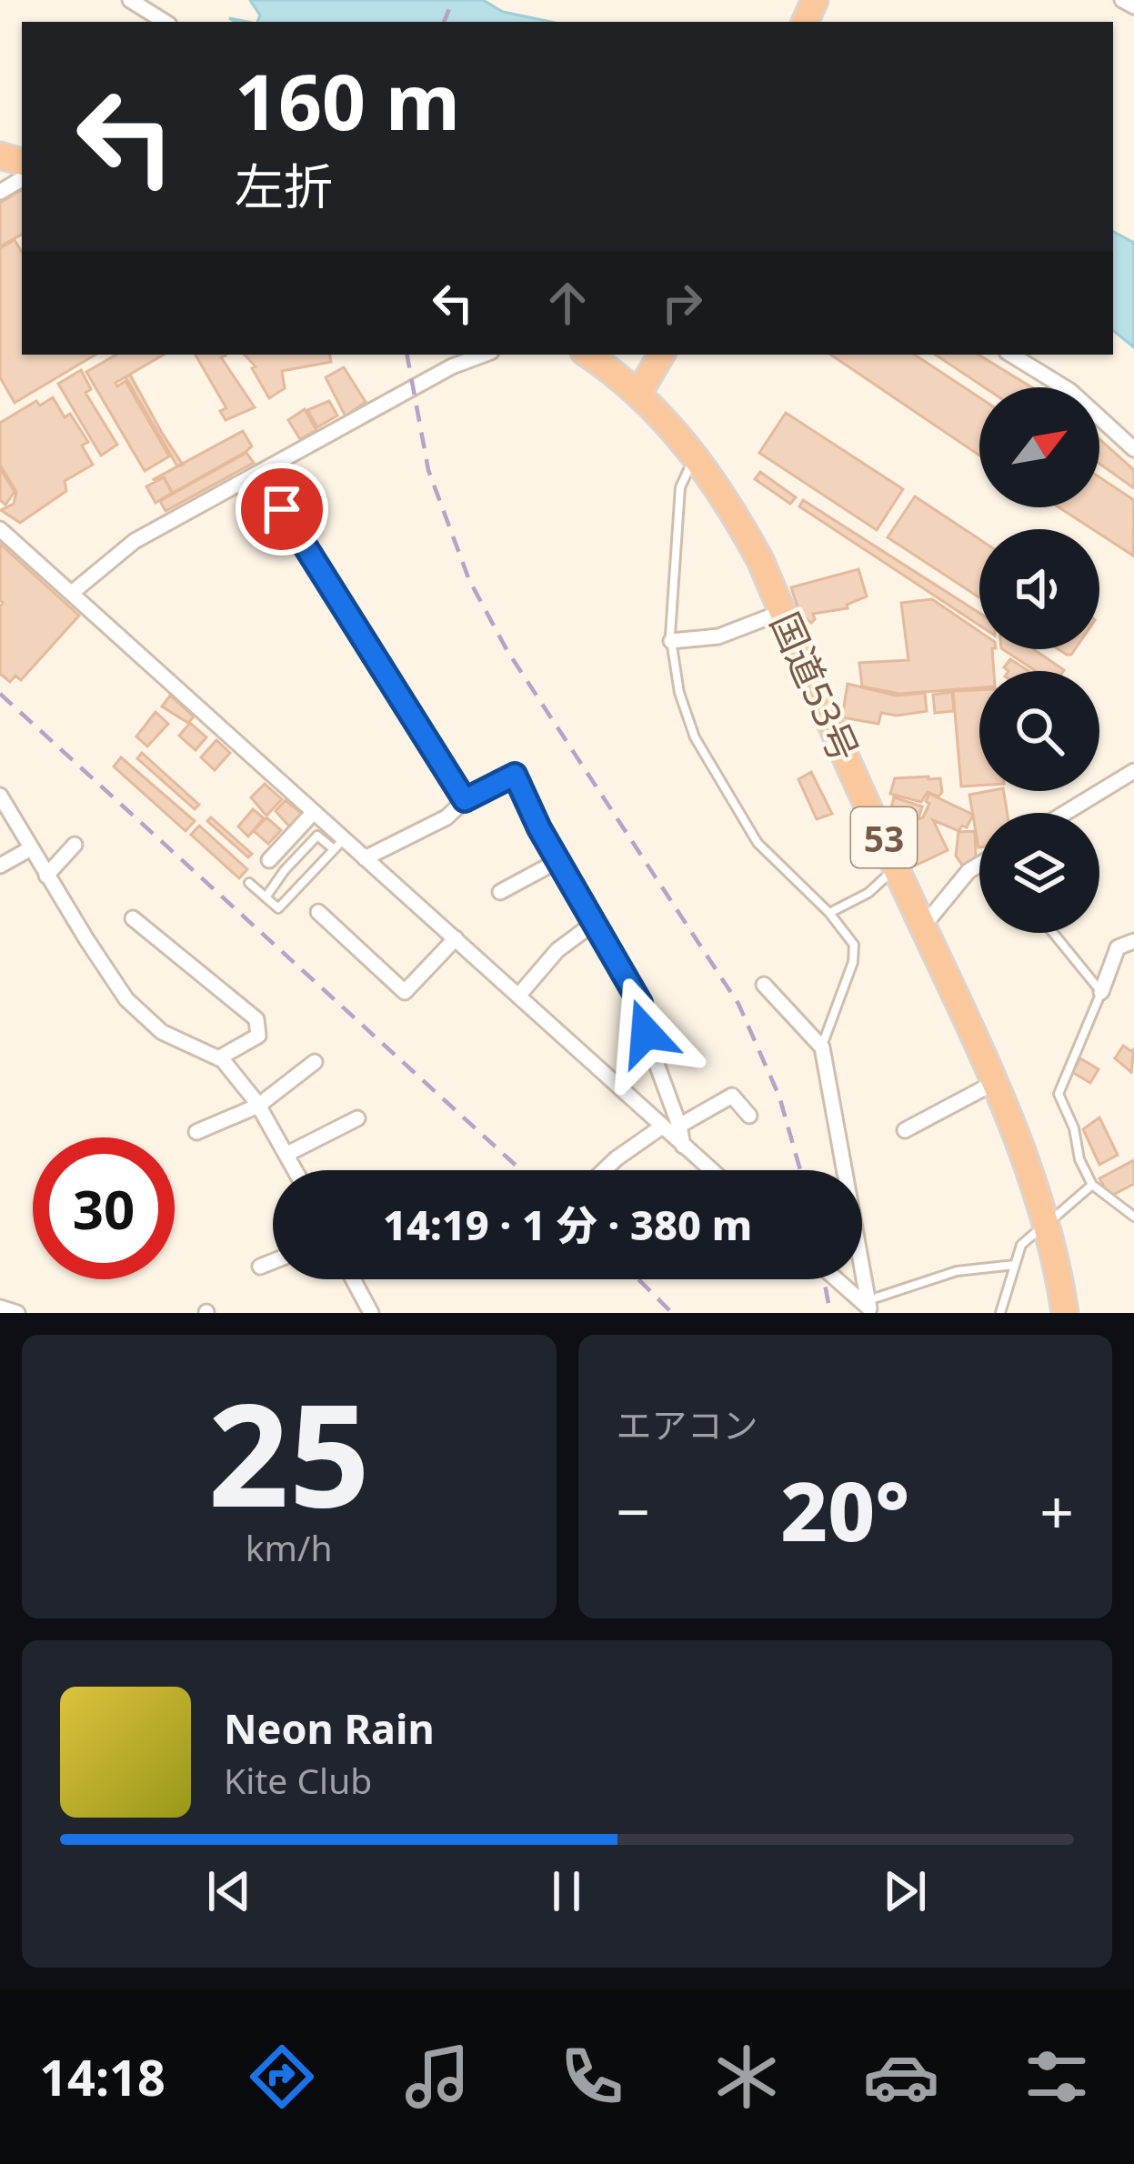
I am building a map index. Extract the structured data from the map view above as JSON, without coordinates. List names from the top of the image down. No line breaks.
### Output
{"streets":{"highway":["国道53号","53"]},"north":"top right","page":{"turn":["160 m","左折"],"limit":"30","trip":"14:19 · 1 分 · 380 m","tile":[["25","km/h"],"エアコン"],"heat":["−","20°","+"],"song":["Neon Rain","Kite Club"],"tabs":"14:18"}}
